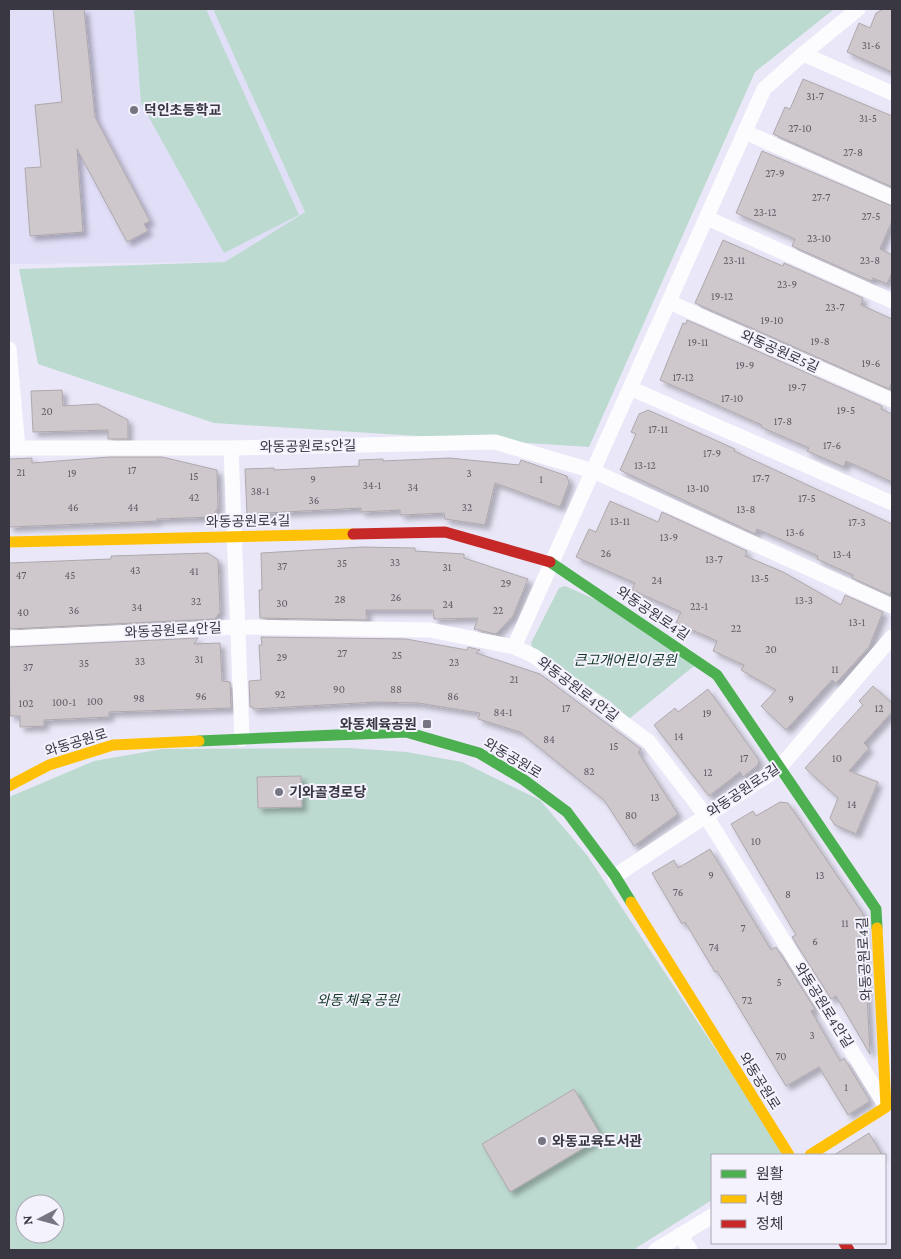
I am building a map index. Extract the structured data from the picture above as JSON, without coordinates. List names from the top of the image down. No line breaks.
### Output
{"streets":{"street":["와동공원로5길","와동공원로5안길","와동공원로4길","와동공원로4안길","와동공원로"]},"crossings":[["와동공원로5길","와동공원로4길"],["와동공원로5길","와동공원로4안길"],["와동공원로5길","와동공원로"],["와동공원로4길","와동공원로4안길"]],"parks":["큰고개어린이공원","와동 체육 공원"],"places":{"other":["덕인초등학교","기와골경로당","와동교육도서관"],"transit":["와동체육공원"]},"house_numbers":["31-6","31-7","31-5","27-10","27-8","27-9","27-7","23-12","27-5","23-10","23-11","23-8","23-9","19-12","23-7","19-10","19-8","19-11","19-6","19-9","17-12","19-7","17-10","19-5","20","17-8","17-11","17-6","17-9","13-12","17","21","19","3","15","17-7","9","1","34-1","34","13-10","38-1","42","17-5","36","46","44","32","13-8","13-11","17-3","13-6","13-9","26","13-4","13-7","33","35","37","31","43","41","47","45","13-5","24","29","26","28","13-3","32","30","24","22-1","34","36","22","40","13-1","22","20","27","25","29","31","33","23","35","37","11","21","90","88","92","96","86","98","9","100","100-1","102","17","12","84-1","19","14","84","15","17","10","82","12","13","14","80","10","9","13","76","8","11","7","6","74","5","72","3","70","1"],"legend":["원활","서행","정체"],"north":"left"}
